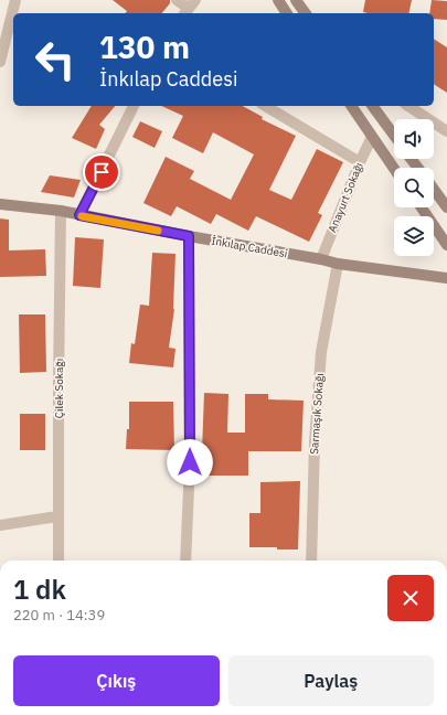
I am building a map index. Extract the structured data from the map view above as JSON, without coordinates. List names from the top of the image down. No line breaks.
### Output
{"streets":{"street":["Anayurt Sokağı","İnkılap Caddesi","Çilek Sokağı","Sarmaşık Sokağı"]},"crossings":[["Anayurt Sokağı","İnkılap Caddesi"],["İnkılap Caddesi","Çilek Sokağı"],["İnkılap Caddesi","Sarmaşık Sokağı"]],"page":{"turn":["130 m","İnkılap Caddesi"],"heading":["1 dk","220 m · 14:39"],"buttons":["Çıkış","Paylaş"]}}
